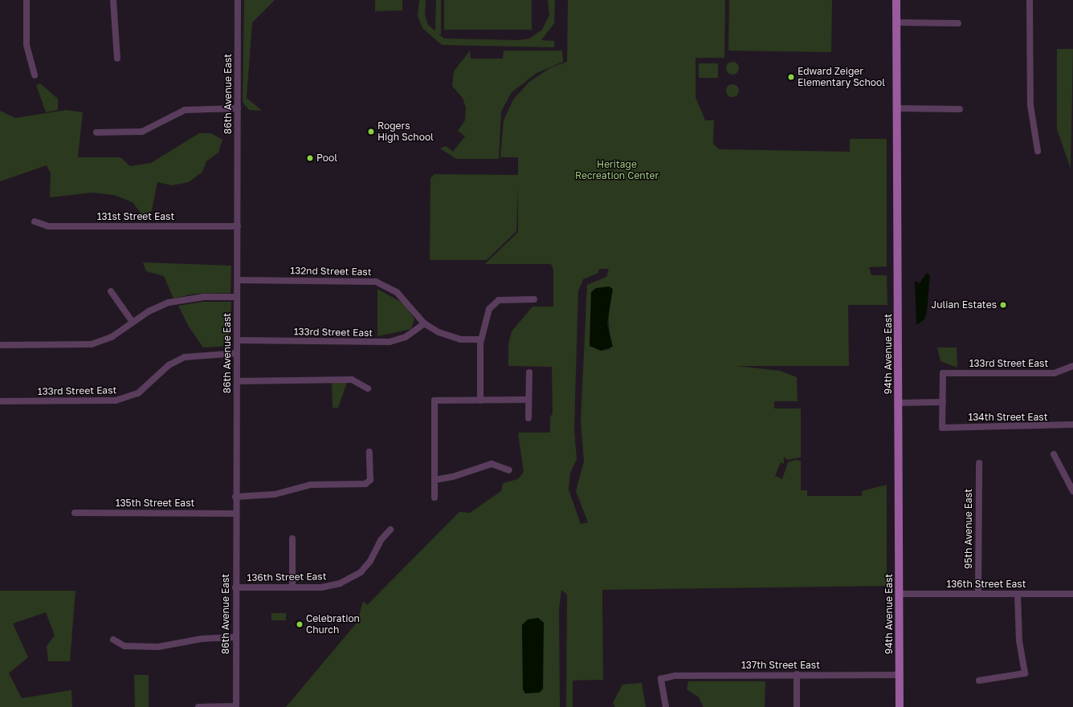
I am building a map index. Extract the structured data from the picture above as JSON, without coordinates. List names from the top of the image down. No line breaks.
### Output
{"streets":{"main road":["94th Avenue East"],"street":["86th Avenue East","131st Street East","132nd Street East","133rd Street East","134th Street East","135th Street East","95th Avenue East","136th Street East","137th Street East"]},"crossings":[["86th Avenue East","131st Street East"],["86th Avenue East","132nd Street East"],["86th Avenue East","133rd Street East"],["86th Avenue East","135th Street East"],["86th Avenue East","136th Street East"],["132nd Street East","133rd Street East"],["133rd Street East","134th Street East"],["94th Avenue East","136th Street East"],["94th Avenue East","137th Street East"],["95th Avenue East","136th Street East"]],"parks":["Heritage Recreation Center"],"places":["Edward Zeiger Elementary School","Rogers High School","Pool","Julian Estates","Celebration Church"]}
